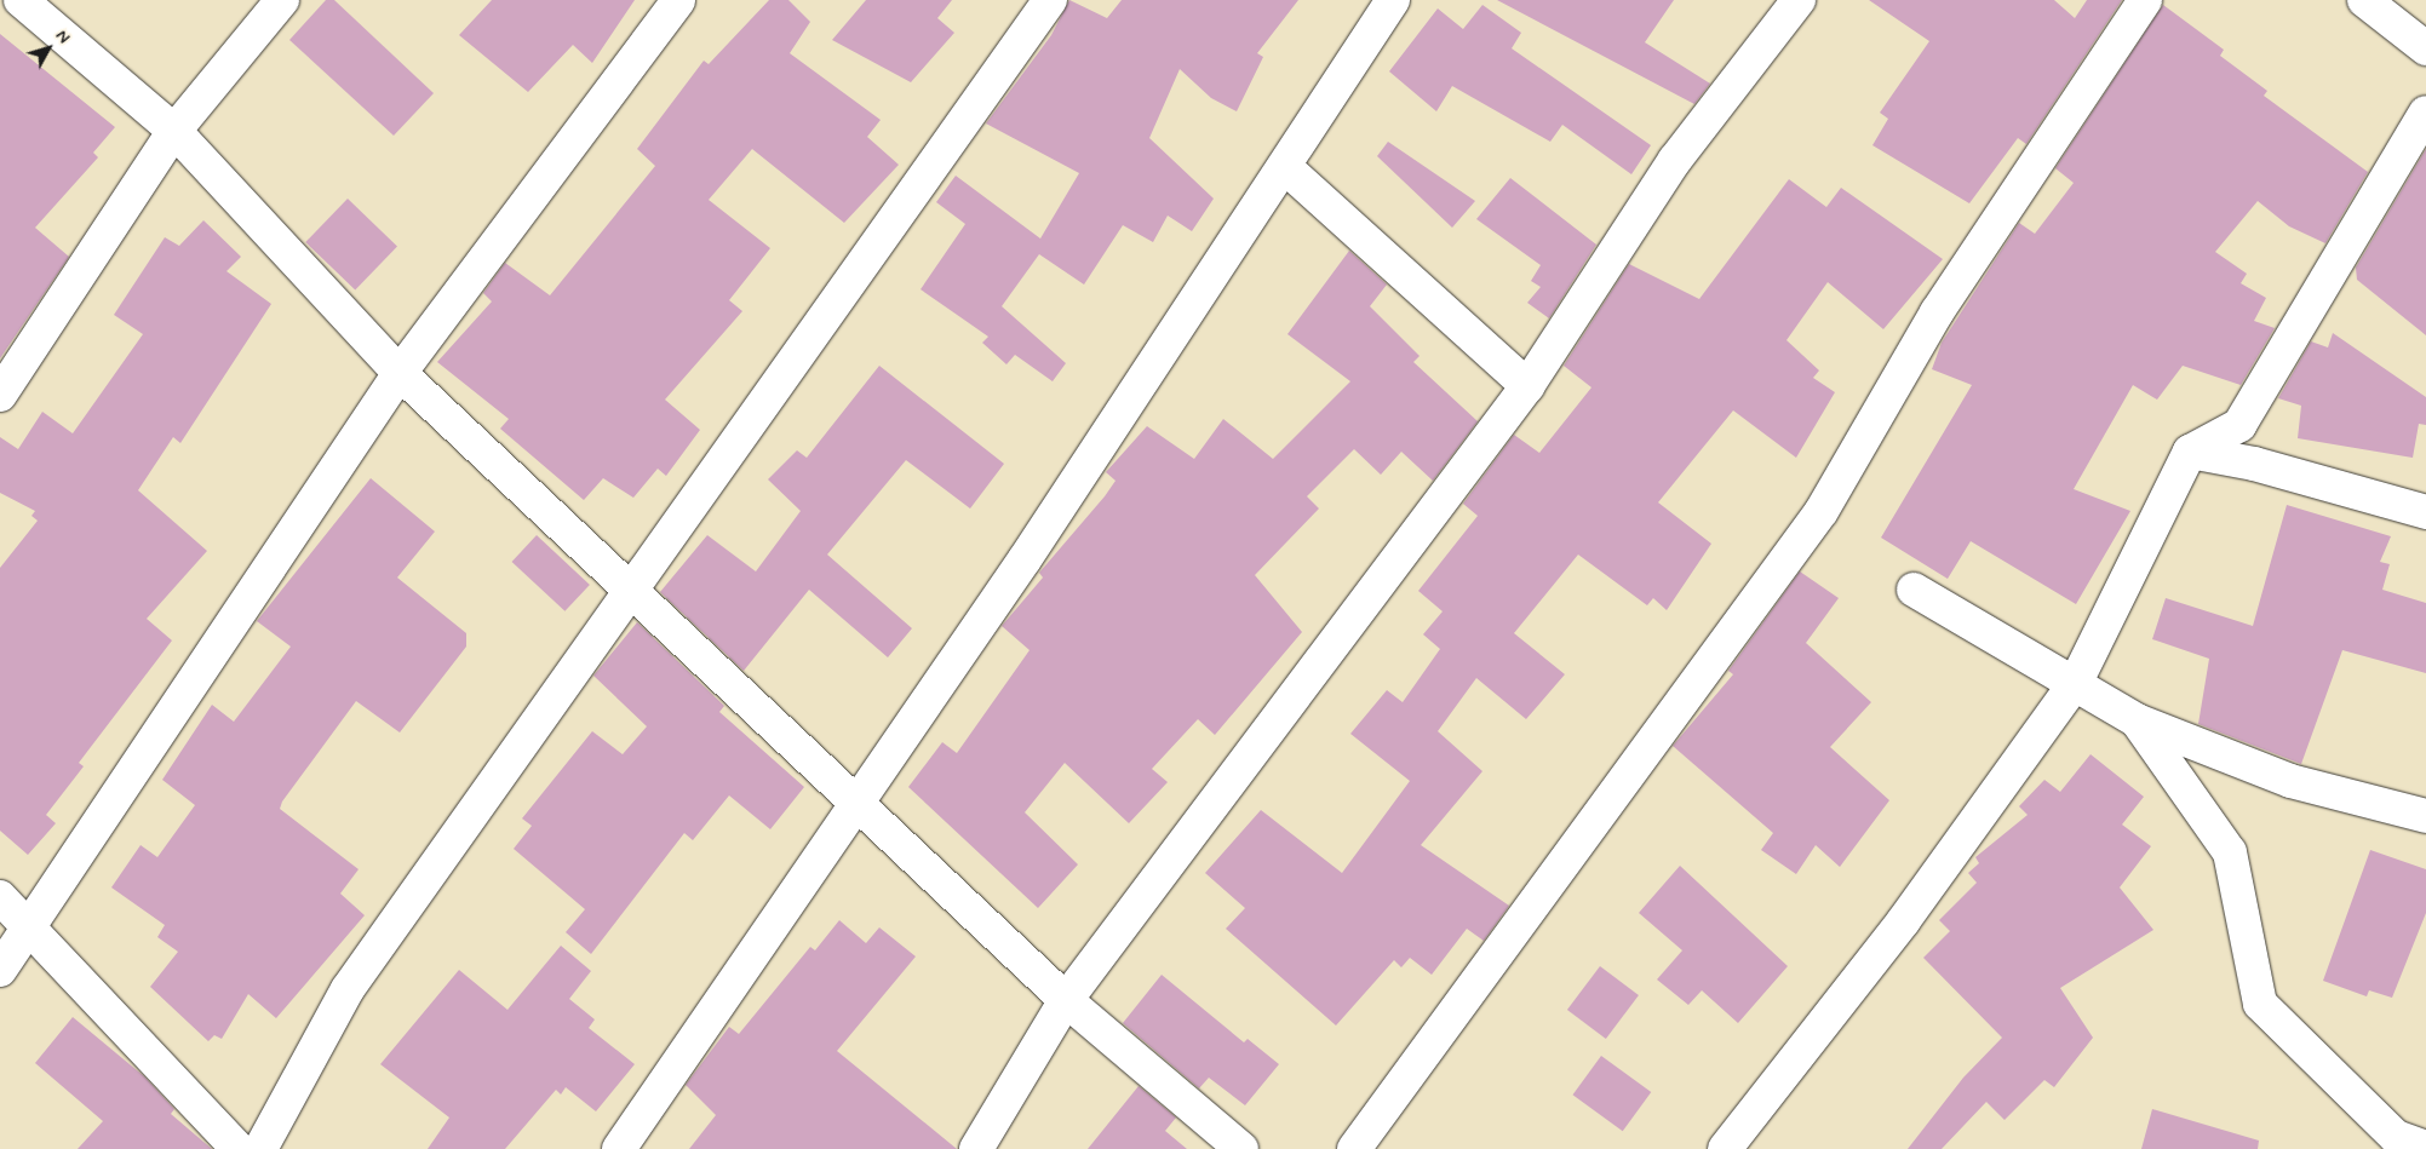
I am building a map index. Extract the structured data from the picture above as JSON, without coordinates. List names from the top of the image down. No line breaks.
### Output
{"north":"top right"}
